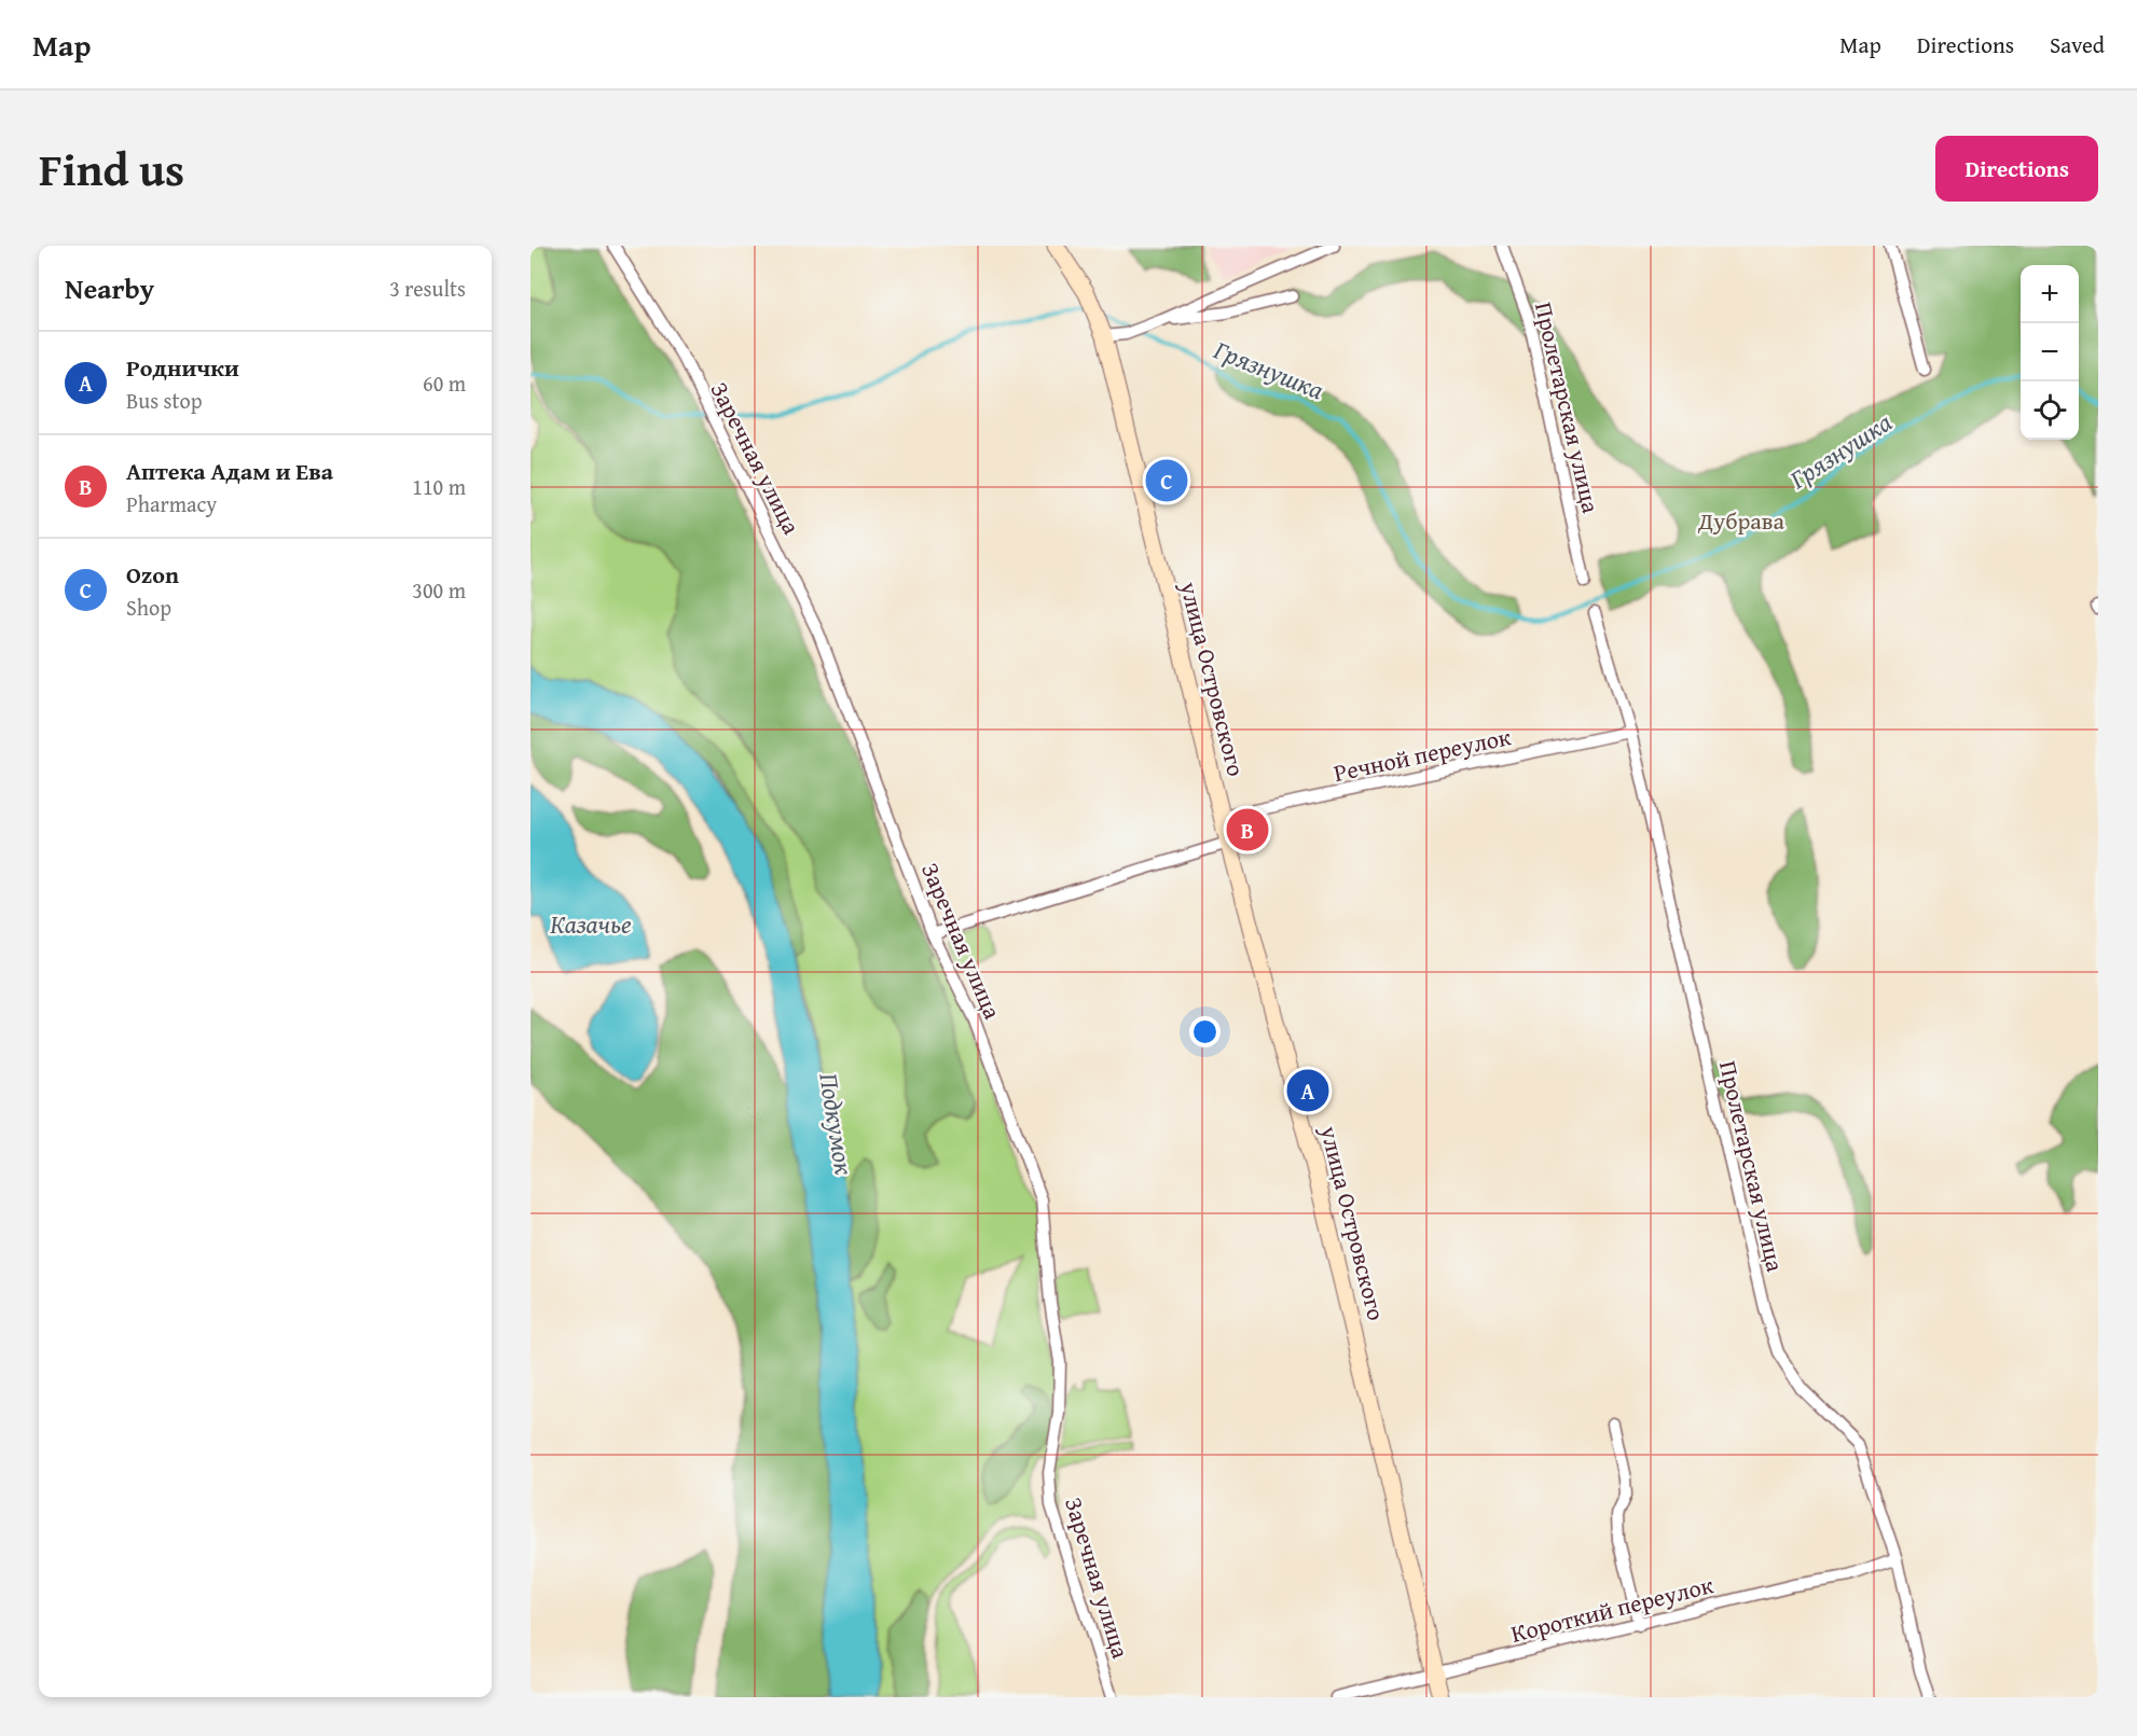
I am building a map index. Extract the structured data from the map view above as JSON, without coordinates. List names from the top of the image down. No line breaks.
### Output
{"streets":{"street":["Пролетарская улица","Заречная улица","улица Островского","Речной переулок","Короткий переулок"]},"crossings":[["Пролетарская улица","Речной переулок"],["Пролетарская улица","Короткий переулок"],["улица Островского","Речной переулок"],["улица Островского","Короткий переулок"]],"water":["Грязнушка","Казачье","Подкумок"],"parks":["Дубрава"],"page":{"header":"Map","nav":["Map","Directions","Saved"],"title":"Find us","buttons":"Directions","heading":["Nearby","3 results"],"map_buttons":["+","−"],"list":[{"mark":"A","name":"Роднички","note":"Bus stop","value":"60 m"},{"mark":"B","name":"Аптека Адам и Ева","note":"Pharmacy","value":"110 m"},{"mark":"C","name":"Ozon","note":"Shop","value":"300 m"}],"pins":["C","B","A"]}}
